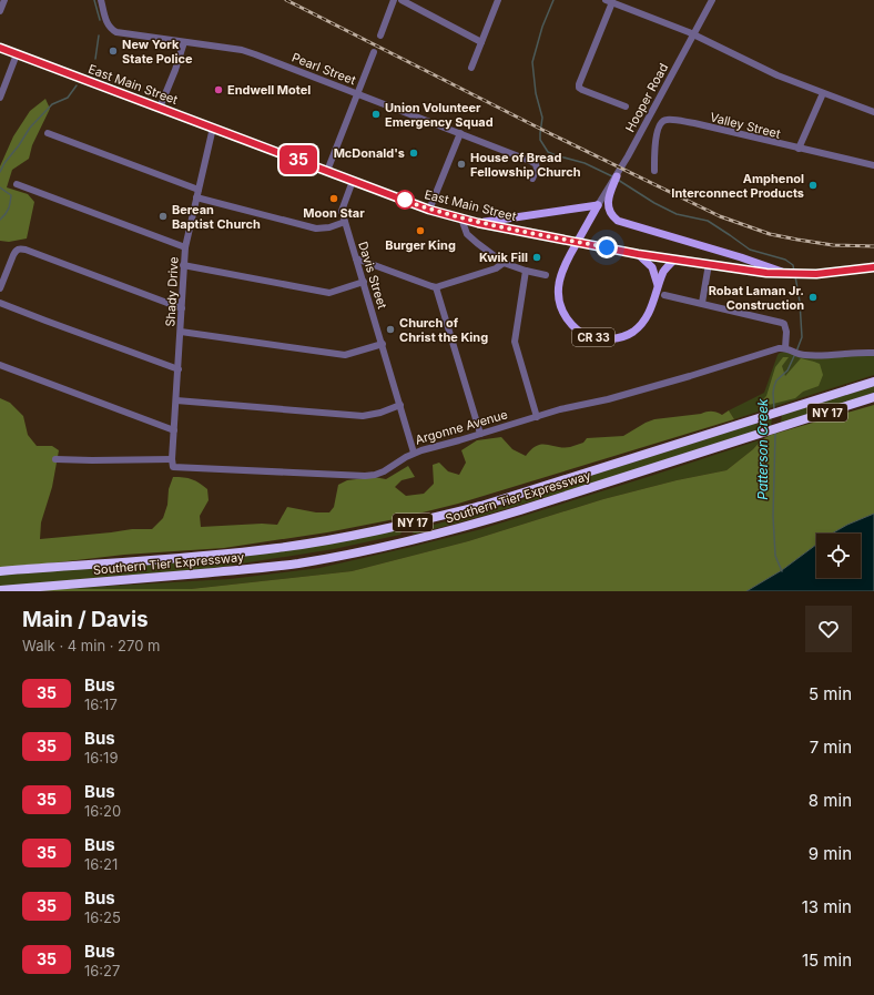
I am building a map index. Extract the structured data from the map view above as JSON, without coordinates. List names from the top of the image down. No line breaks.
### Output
{"streets":{"highway":["NY 17","Southern Tier Expressway"],"main road":["East Main Street","CR 33"],"street":["Pearl Street","Hooper Road","Valley Street","Davis Street","Shady Drive","Argonne Avenue"]},"crossings":[["East Main Street","Davis Street"],["East Main Street","Shady Drive"],["East Main Street","CR 33"],["Davis Street","Argonne Avenue"],["Shady Drive","Argonne Avenue"]],"water":["Patterson Creek"],"places":["New York State Police","Endwell Motel","Union Volunteer Emergency Squad","McDonald's","House of Bread Fellowship Church","Amphenol Interconnect Products","Moon Star","Berean Baptist Church","Burger King","Kwik Fill","Robat Laman Jr. Construction","Church of Christ the King"],"lines":["bus line 35"],"page":{"on_map":"35","heading":["Main / Davis","Walk · 4 min · 270 m"],"list":[{"mark":"35","name":"Bus","note":"16:17","value":"5 min"},{"mark":"35","name":"Bus","note":"16:19","value":"7 min"},{"mark":"35","name":"Bus","note":"16:20","value":"8 min"},{"mark":"35","name":"Bus","note":"16:21","value":"9 min"},{"mark":"35","name":"Bus","note":"16:25","value":"13 min"},{"mark":"35","name":"Bus","note":"16:27","value":"15 min"}]}}
